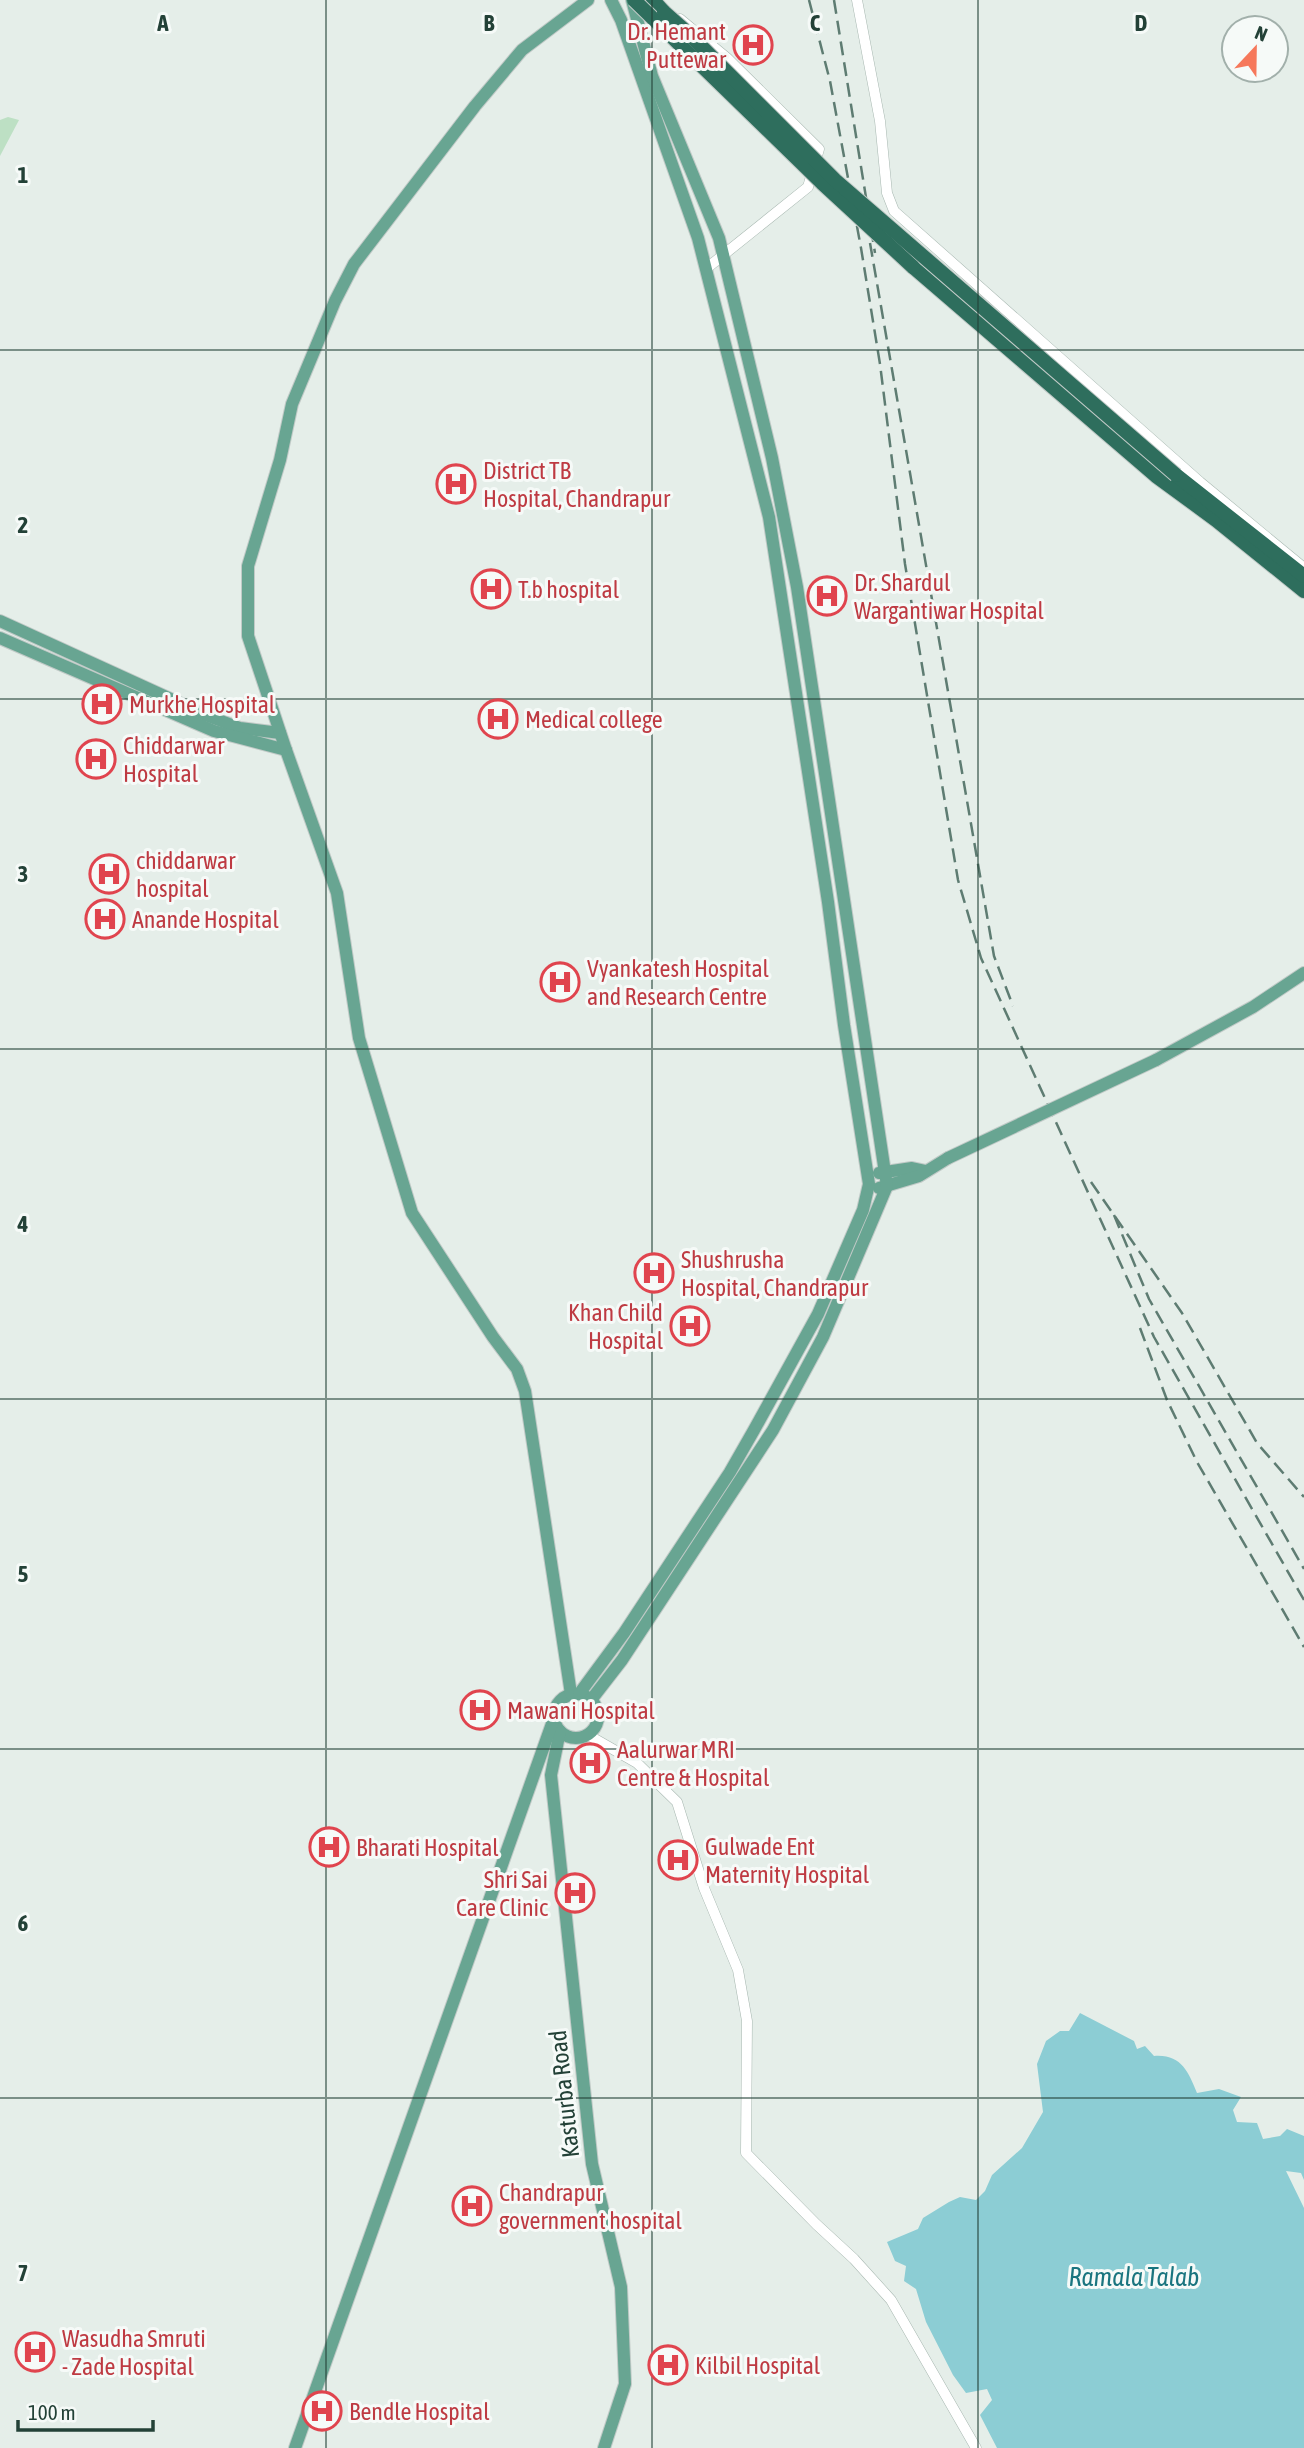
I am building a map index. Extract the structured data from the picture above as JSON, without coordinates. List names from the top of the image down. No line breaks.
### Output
{"streets":{"main road":["Kasturba Road"]},"water":["Ramala Talab"],"places":{"hospital":["Dr. Hemant Puttewar","District TB Hospital, Chandrapur","T.b hospital","Dr. Shardul Wargantiwar Hospital","Murkhe Hospital","Medical college","Chiddarwar Hospital","chiddarwar hospital","Anande Hospital","Vyankatesh Hospital and Research Centre","Shushrusha Hospital, Chandrapur","Khan Child Hospital","Mawani Hospital","Aalurwar MRI Centre & Hospital","Bharati Hospital","Gulwade Ent Maternity Hospital","Shri Sai Care Clinic","Chandrapur government hospital","Wasudha Smruti - Zade Hospital","Kilbil Hospital","Bendle Hospital"]},"scale_bar":"100 m","north":"top","grid":{"columns":["A","B","C","D"],"rows":["1","2","3","4","5","6","7"]}}
